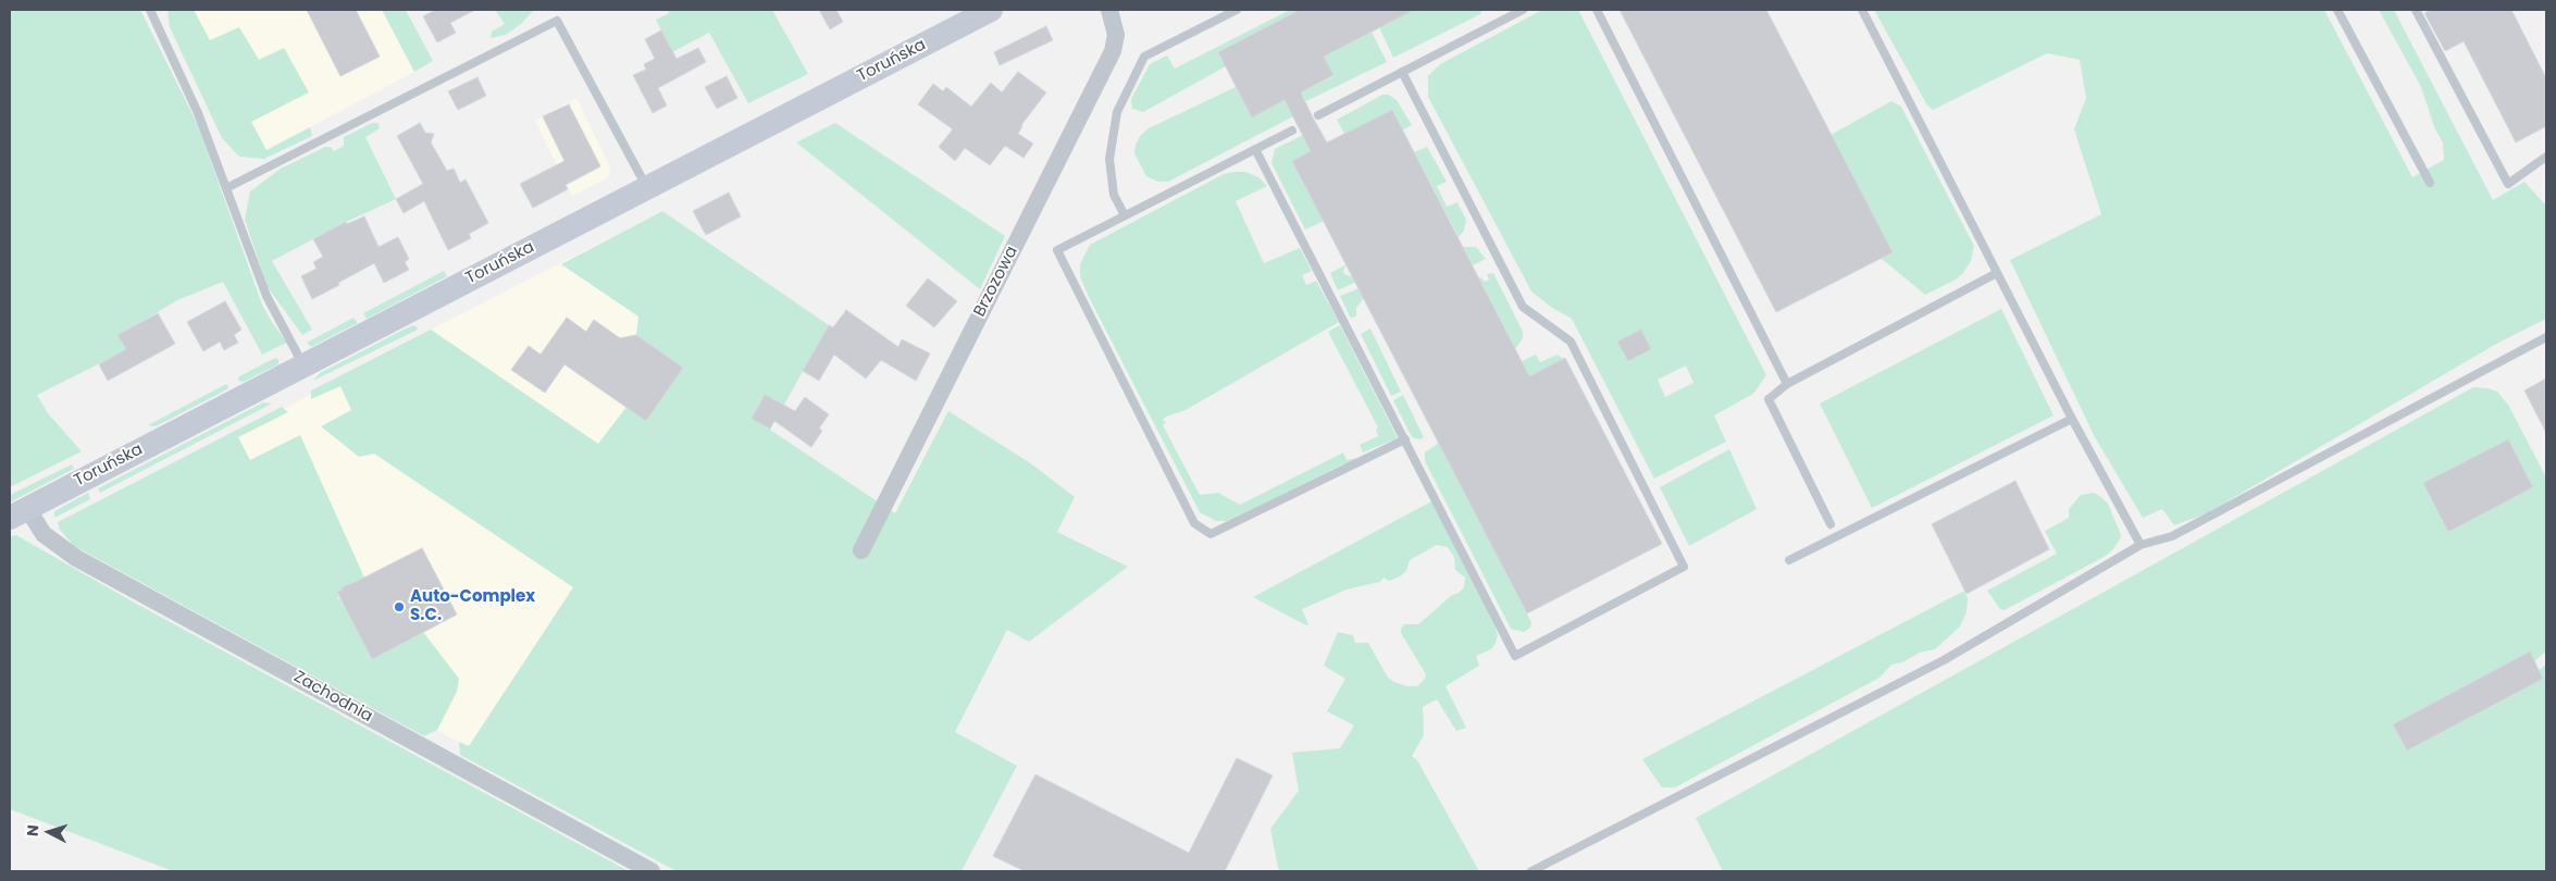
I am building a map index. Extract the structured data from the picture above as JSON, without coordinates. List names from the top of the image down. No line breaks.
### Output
{"streets":{"street":["Toruńska","Brzozowa","Zachodnia"]},"crossings":[["Toruńska","Zachodnia"]],"places":["Auto-Complex S.C."],"north":"left"}
